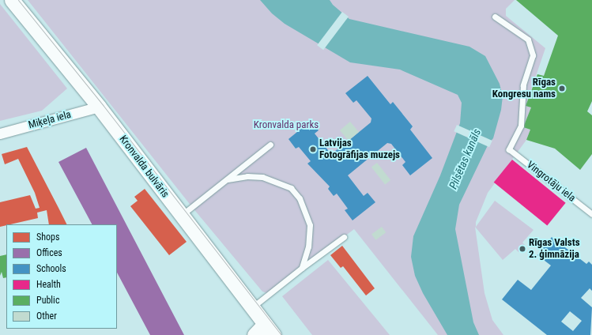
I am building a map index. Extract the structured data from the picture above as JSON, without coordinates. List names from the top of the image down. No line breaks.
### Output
{"streets":{"street":["Miķeļa iela","Kronvalda bulvāris"],"lane":["Vingrotāju iela"]},"crossings":[["Miķeļa iela","Kronvalda bulvāris"]],"water":["Pilsētas kanāls"],"parks":["Kronvalda parks"],"places":["Rīgas Kongresu nams","Latvijas Fotogrāfijas muzejs","Rīgas Valsts 2. ģimnāzija"],"legend":["Shops","Offices","Schools","Health","Public","Other"]}
